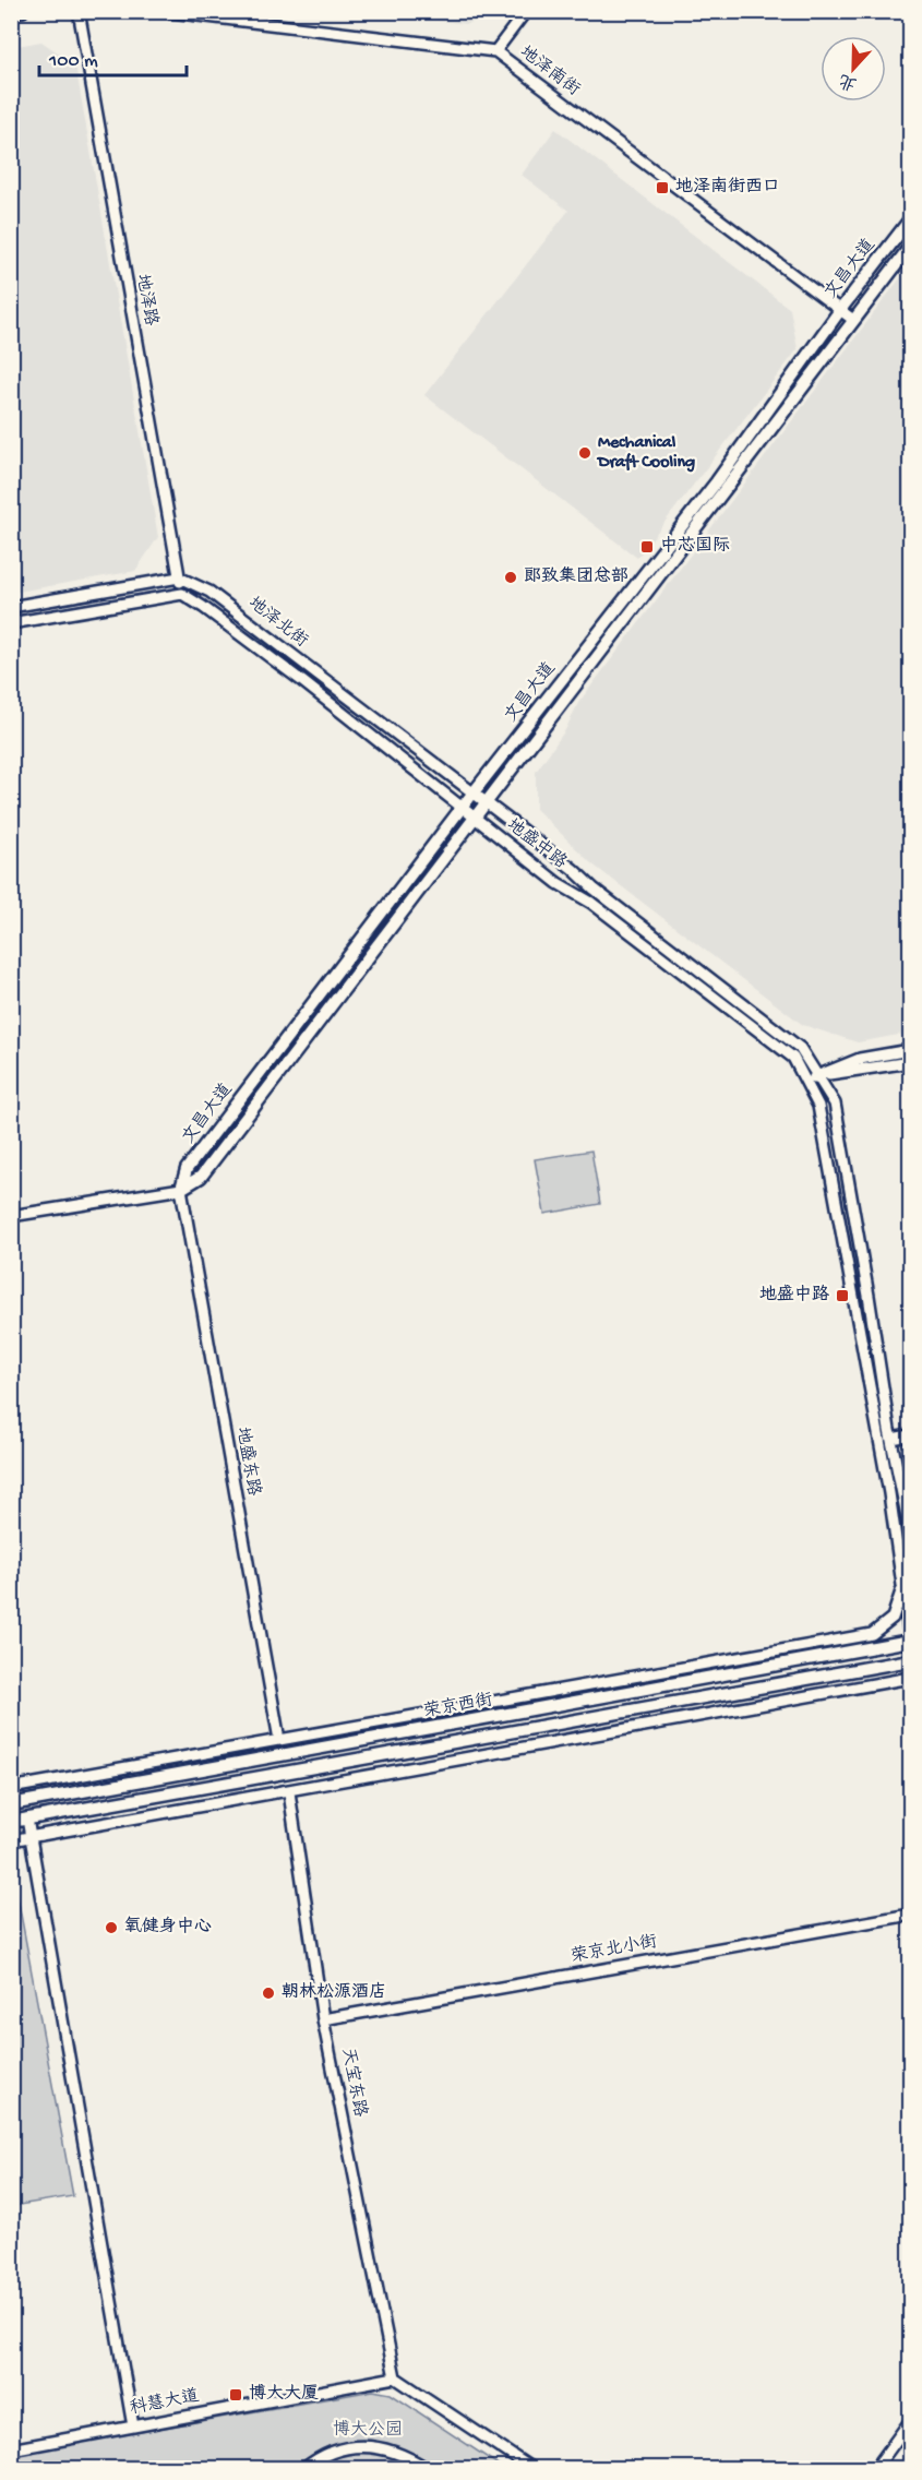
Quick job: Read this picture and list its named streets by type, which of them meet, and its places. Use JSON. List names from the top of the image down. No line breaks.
{"streets":{"main road":["文昌大道","荣京西街"],"street":["地泽南街","地泽路","地泽北街","地盛中路","地盛东路","荣京北小街","天宝东路","科慧大道"]},"crossings":[["地泽南街","文昌大道"],["文昌大道","地泽北街"],["文昌大道","地盛中路"],["文昌大道","地盛东路"],["地泽路","地泽北街"],["地泽北街","地盛中路"],["地盛中路","荣京西街"],["荣京北小街","天宝东路"],["天宝东路","科慧大道"]],"parks":["博大公园"],"places":{"transit":["地泽南街西口","中芯国际","地盛中路","博大大厦"],"other":["Mechanical Draft Cooling","郎致集团总部","氧健身中心","朝林松源酒店"]},"scale_bar":"100 m","north":"bottom"}
